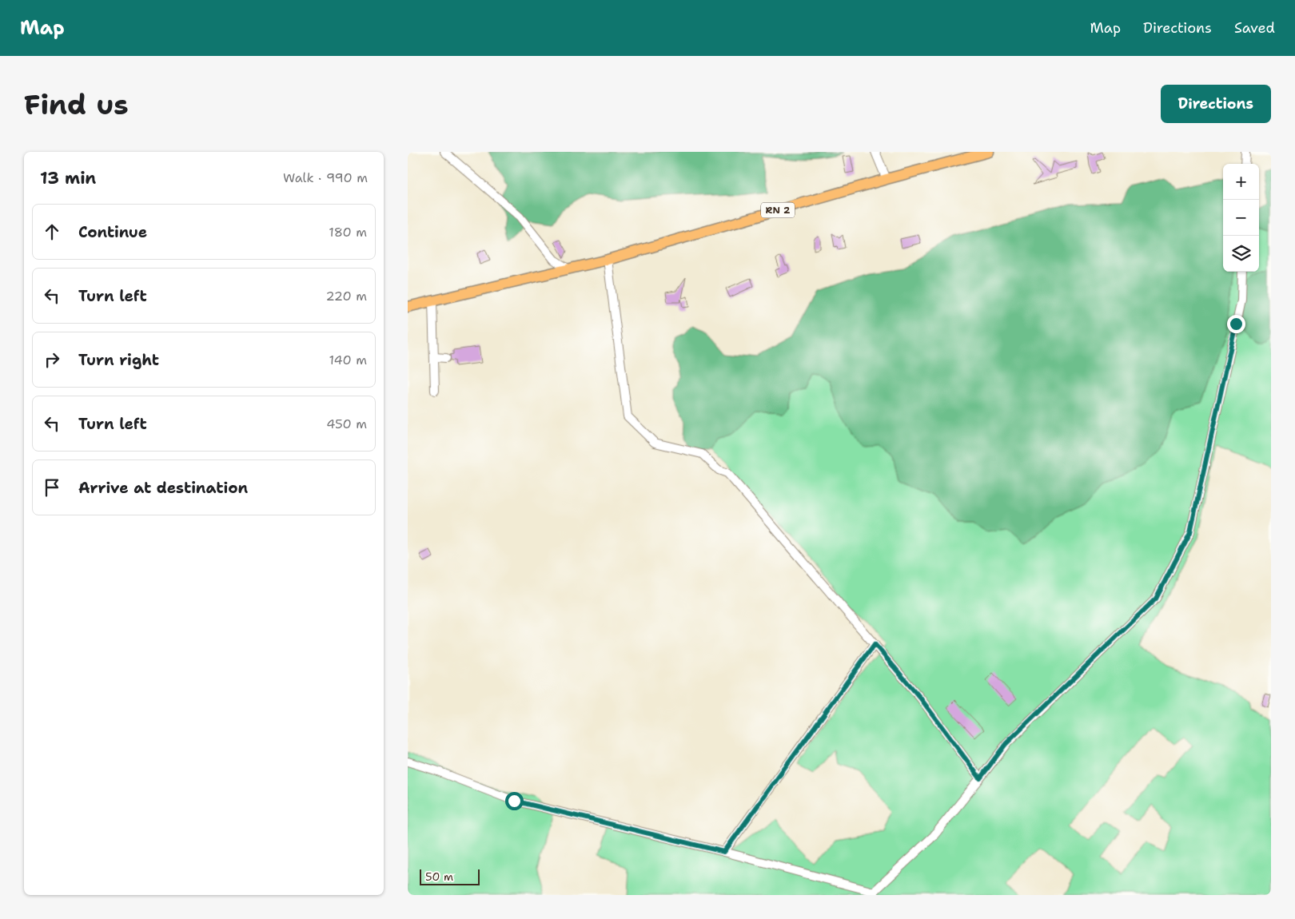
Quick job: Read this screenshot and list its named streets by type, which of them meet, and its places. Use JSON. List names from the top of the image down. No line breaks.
{"streets":{"main road":["RN 2"]},"scale_bar":"50 m","page":{"header":"Map","nav":["Map","Directions","Saved"],"buttons":"Directions","title":"Find us","heading":["13 min","Walk · 990 m"],"map_buttons":["+","−"],"list":[["Continue","180 m"],["Turn left","220 m"],["Turn right","140 m"],["Turn left","450 m"],"Arrive at destination"],"scale":"50 m"}}
